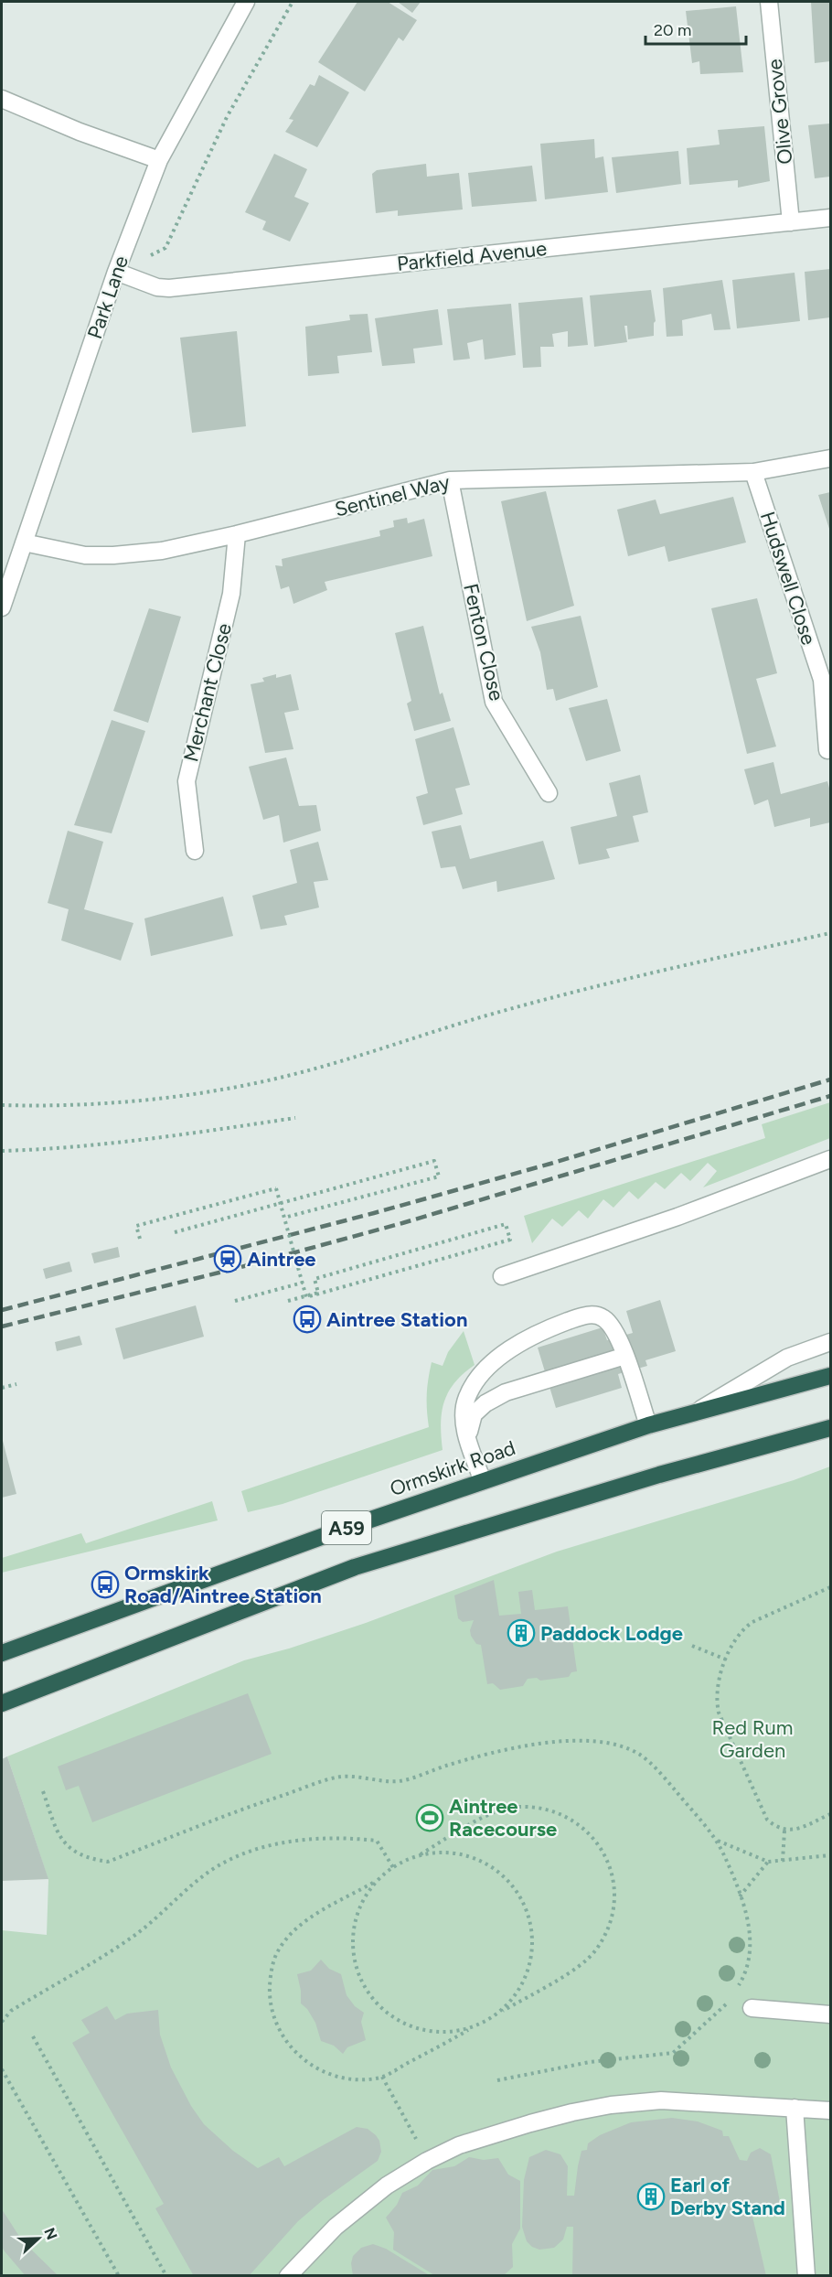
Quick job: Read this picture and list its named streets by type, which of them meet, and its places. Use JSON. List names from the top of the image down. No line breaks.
{"streets":{"highway":["Ormskirk Road","A59"],"street":["Olive Grove","Parkfield Avenue","Park Lane","Sentinel Way","Hudswell Close","Fenton Close","Merchant Close"]},"crossings":[["Olive Grove","Parkfield Avenue"],["Parkfield Avenue","Park Lane"],["Park Lane","Sentinel Way"],["Sentinel Way","Hudswell Close"],["Sentinel Way","Fenton Close"],["Sentinel Way","Merchant Close"]],"parks":["Red Rum Garden"],"places":{"station":["Aintree"],"bus stop":["Aintree Station","Ormskirk Road/Aintree Station"],"building":["Paddock Lodge","Earl of Derby Stand"],"sports":["Aintree Racecourse"]},"scale_bar":"20 m","north":"right"}
